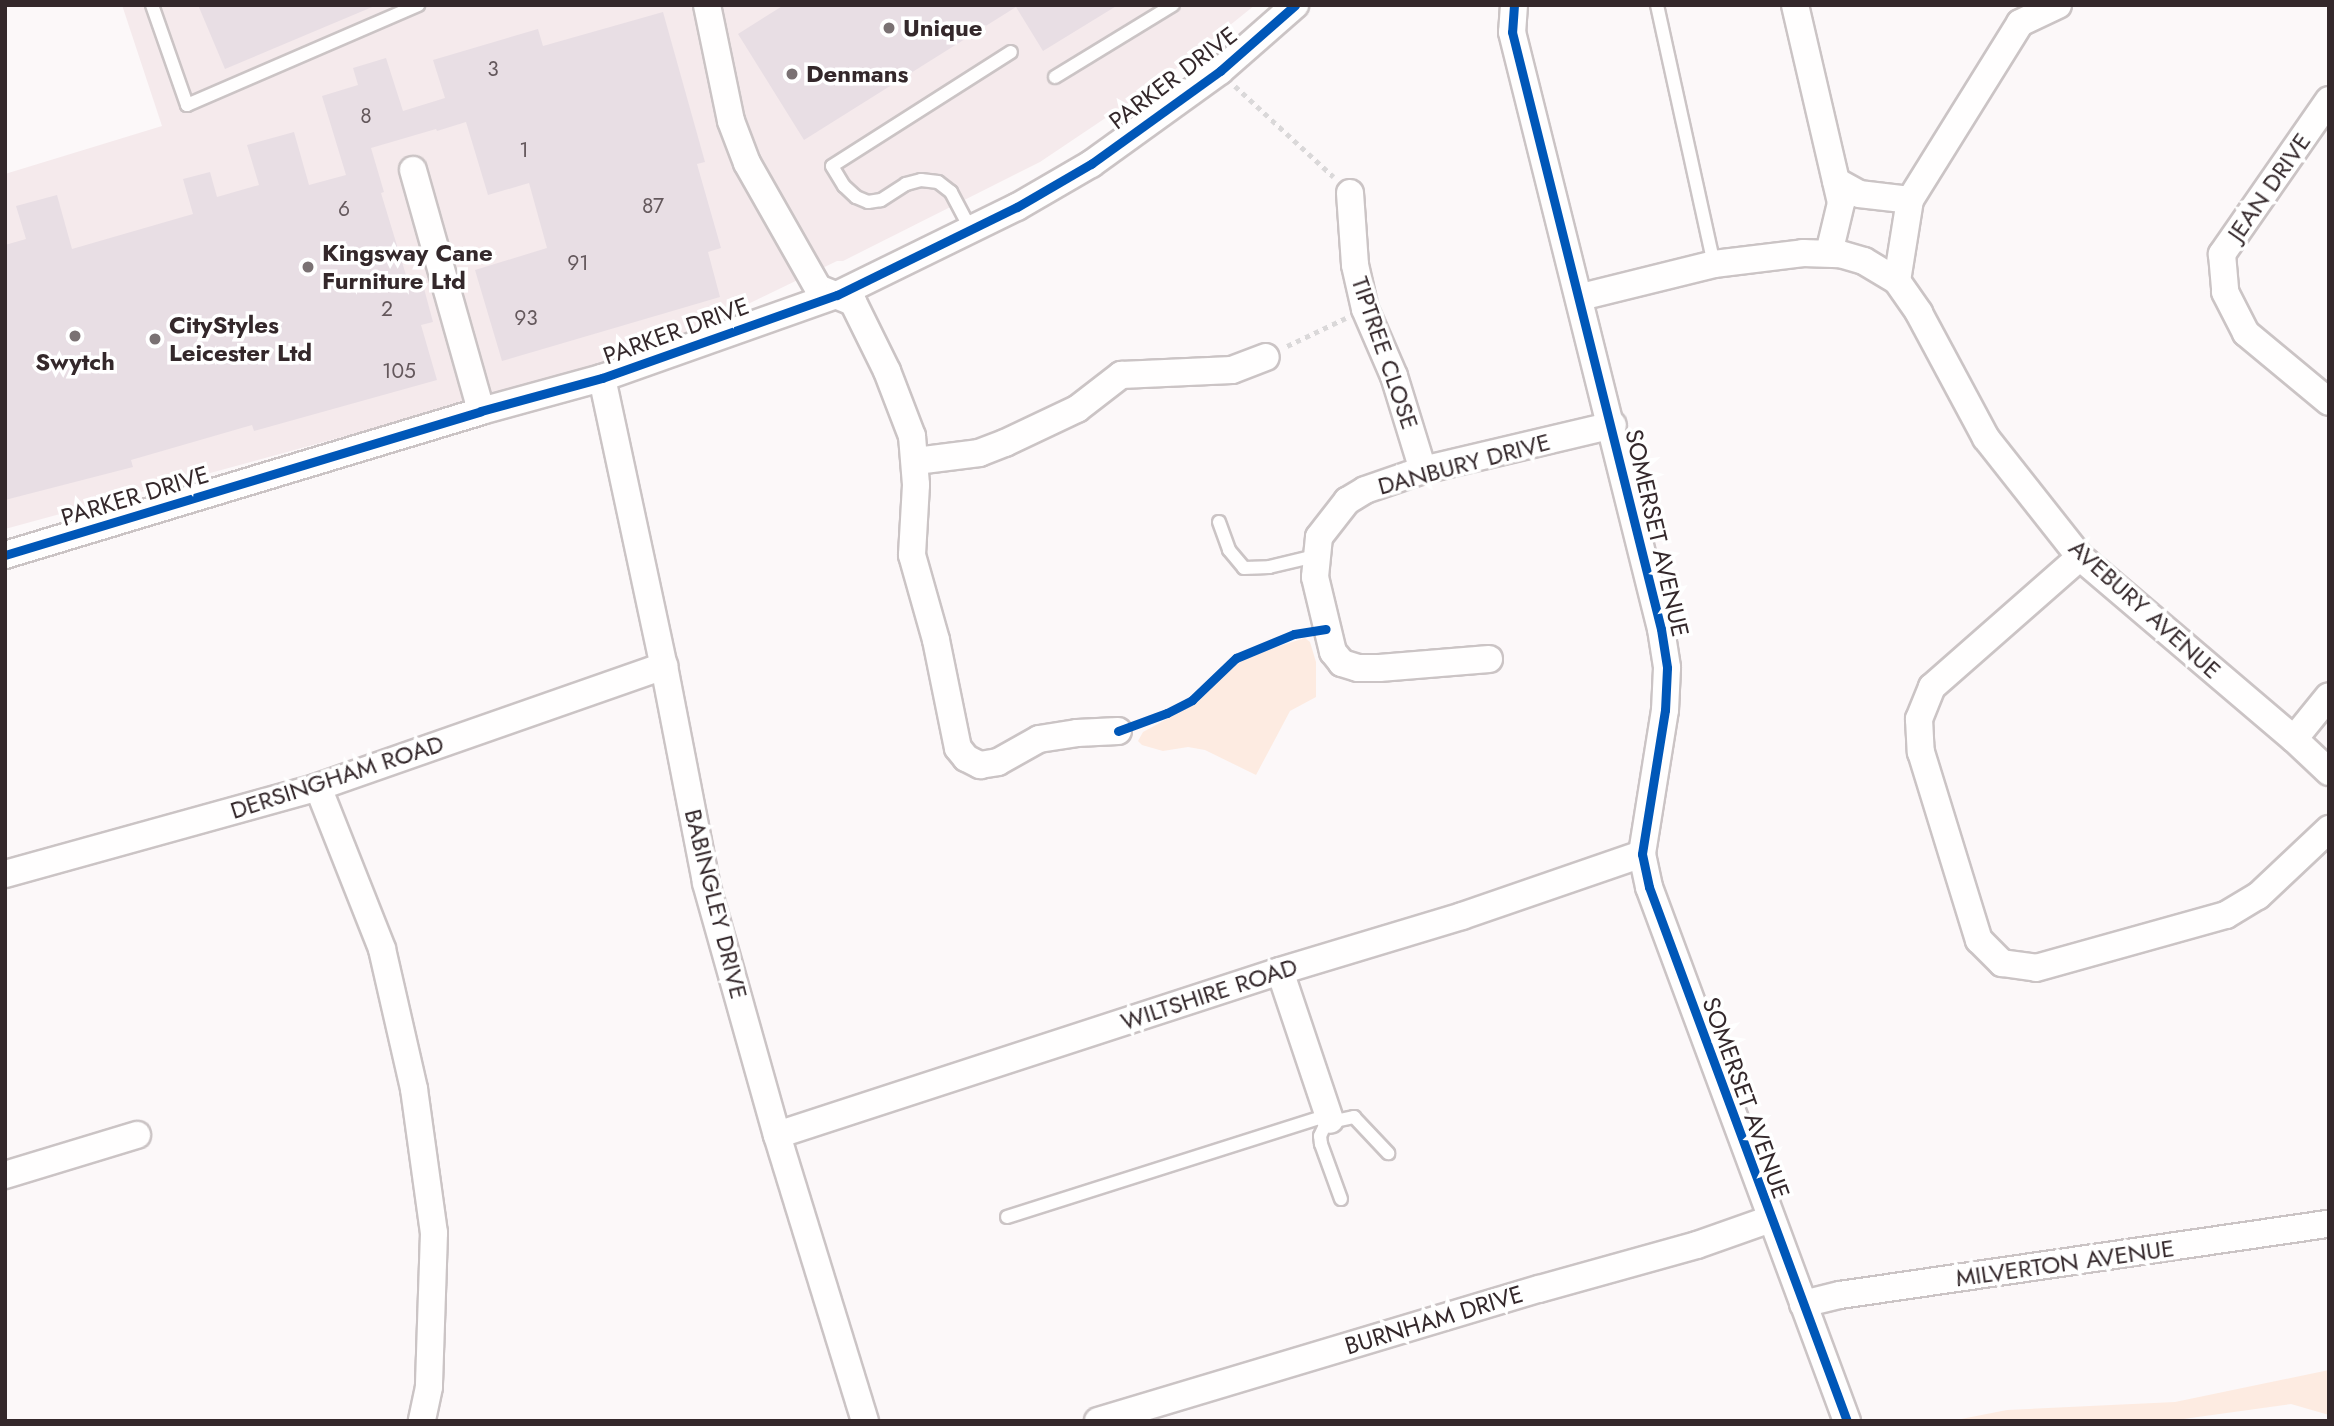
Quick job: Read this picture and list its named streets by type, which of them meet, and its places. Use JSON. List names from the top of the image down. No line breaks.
{"streets":{"street":["PARKER DRIVE","JEAN DRIVE","TIPTREE CLOSE","DANBURY DRIVE","SOMERSET AVENUE","AVEBURY AVENUE","DERSINGHAM ROAD","BABINGLEY DRIVE","WILTSHIRE ROAD","MILVERTON AVENUE","BURNHAM DRIVE"]},"crossings":[["PARKER DRIVE","BABINGLEY DRIVE"],["TIPTREE CLOSE","DANBURY DRIVE"],["DANBURY DRIVE","SOMERSET AVENUE"],["SOMERSET AVENUE","AVEBURY AVENUE"],["SOMERSET AVENUE","WILTSHIRE ROAD"],["SOMERSET AVENUE","MILVERTON AVENUE"],["SOMERSET AVENUE","BURNHAM DRIVE"],["DERSINGHAM ROAD","BABINGLEY DRIVE"],["BABINGLEY DRIVE","WILTSHIRE ROAD"]],"places":["Unique","Denmans","Kingsway Cane Furniture Ltd","Swytch","CityStyles Leicester Ltd"],"house_numbers":["3","8","1","87","6","91","2","93","105"]}
